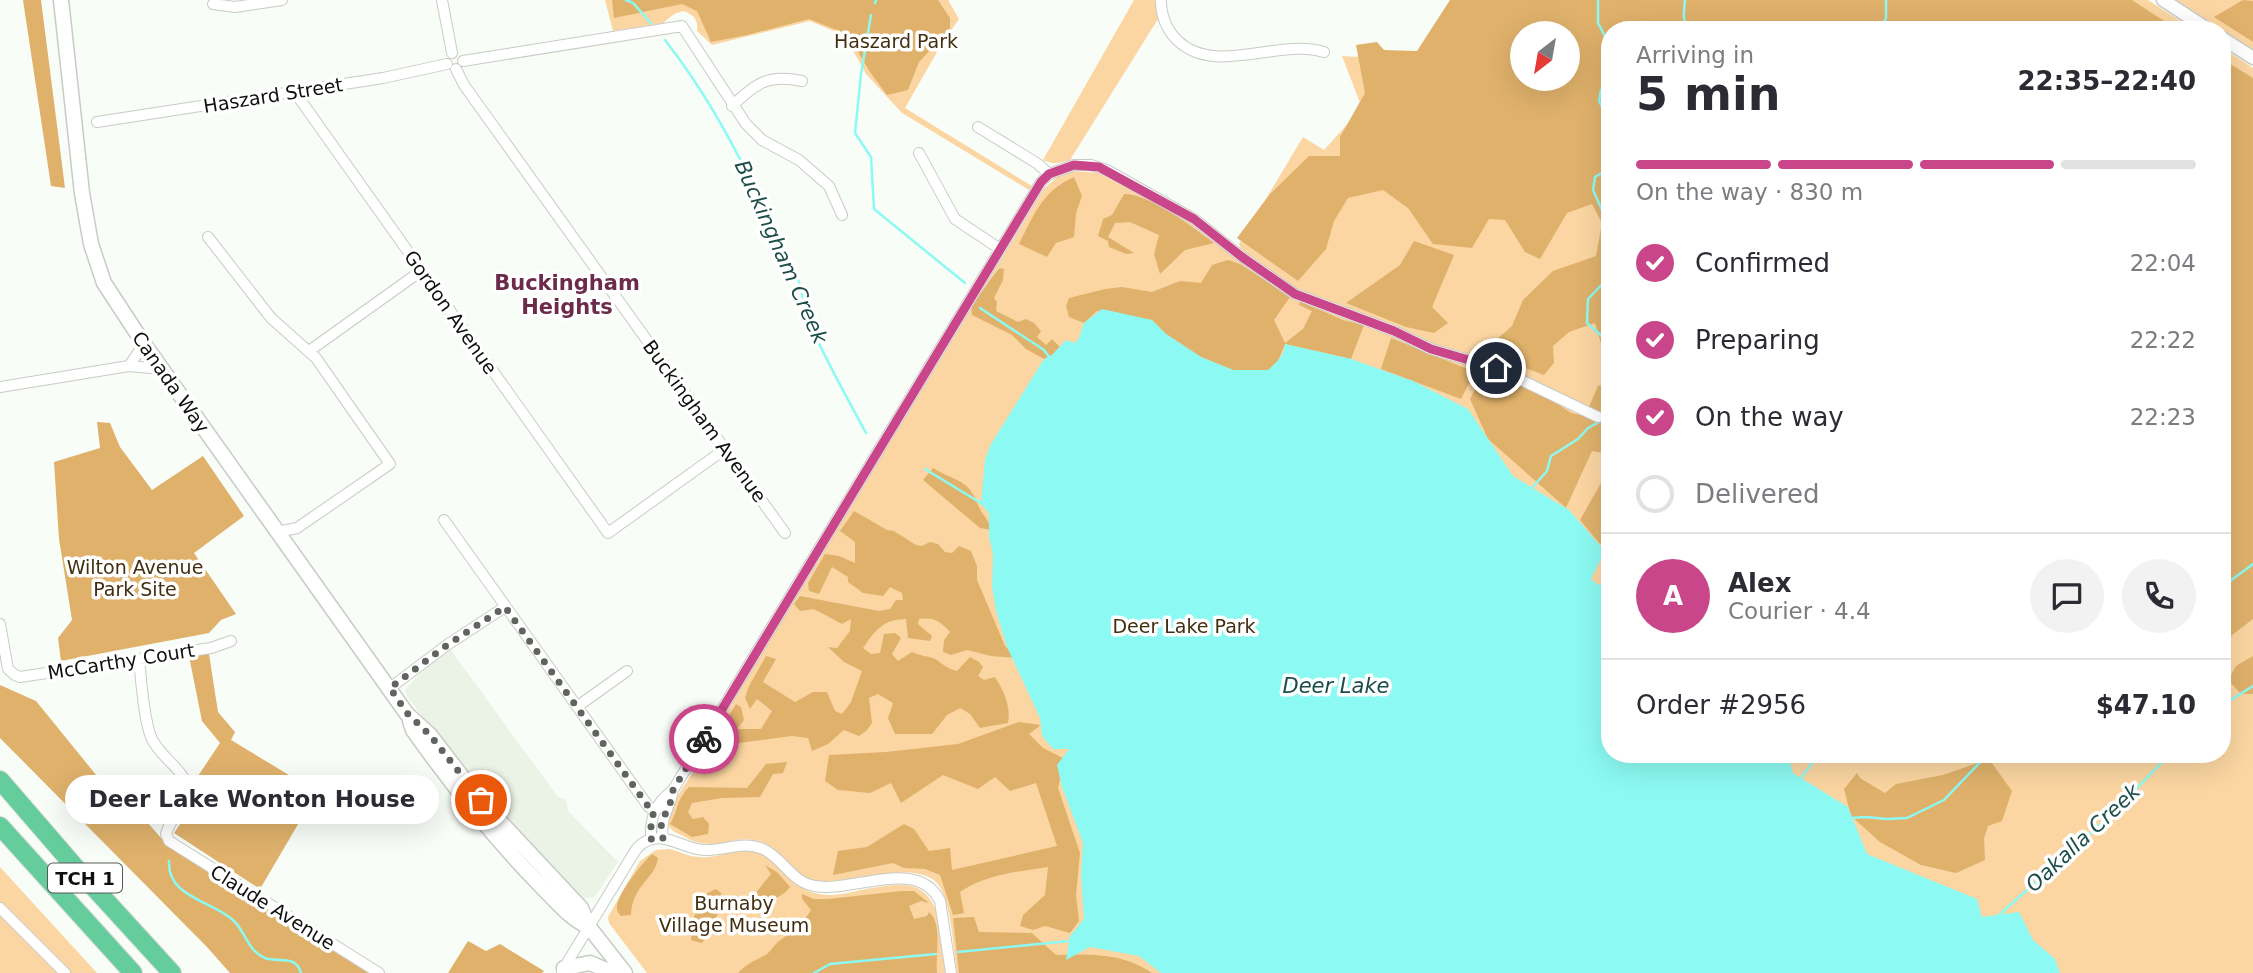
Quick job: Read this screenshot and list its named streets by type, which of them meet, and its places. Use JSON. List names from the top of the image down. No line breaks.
{"streets":{"highway":["TCH 1"],"main road":["Canada Way"],"street":["Haszard Street","Gordon Avenue","Buckingham Avenue","McCarthy Court","Claude Avenue"]},"crossings":[["Haszard Street","Gordon Avenue"],["Haszard Street","Buckingham Avenue"],["Gordon Avenue","Buckingham Avenue"],["McCarthy Court","Claude Avenue"]],"districts":["Buckingham Heights"],"water":["Buckingham Creek","Deer Lake","Oakalla Creek"],"parks":["Haszard Park","Wilton Avenue Park Site","Deer Lake Park","Burnaby Village Museum"],"places":["Deer Lake Wonton House"],"north":"bottom left","page":{"heading":["5 min","Arriving in","22:35–22:40"],"panel":["Alex","Courier · 4.4","Order #2956","$47.10"],"bar":"On the way · 830 m","list":[["Confirmed","22:04"],["Preparing","22:22"],["On the way","22:23"],"Delivered"],"round":"A","bubble":"Deer Lake Wonton House"}}
